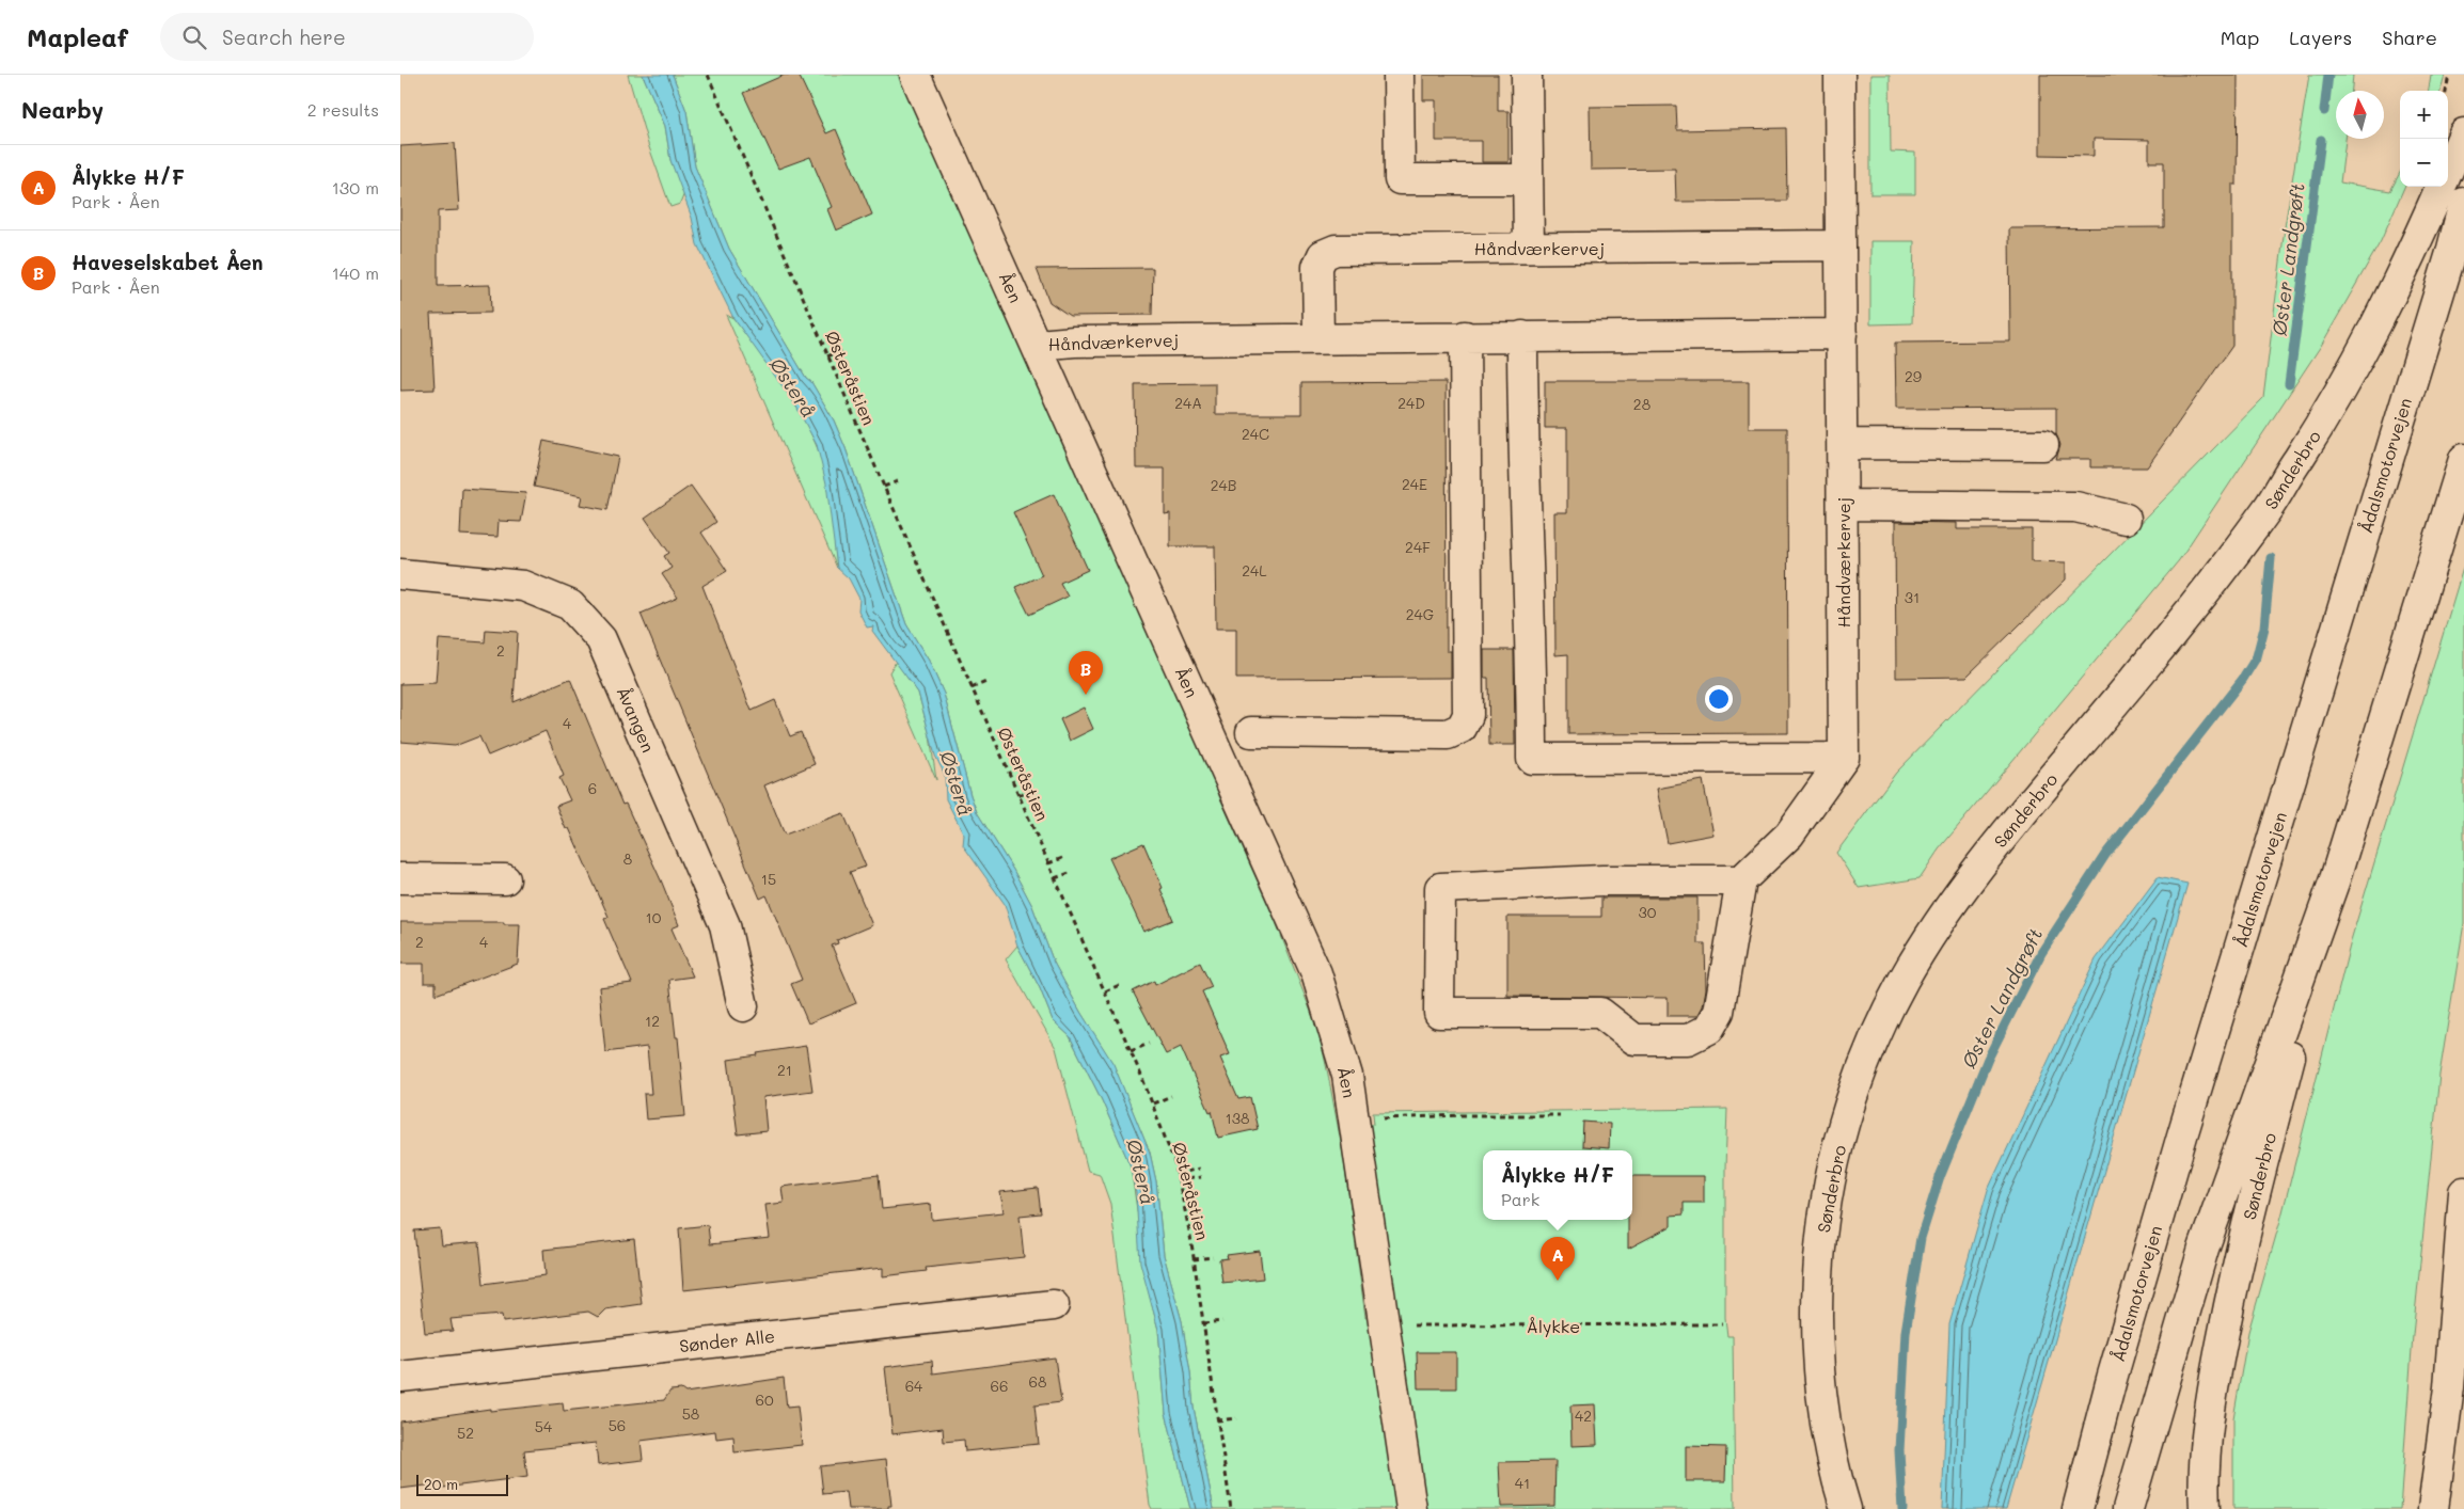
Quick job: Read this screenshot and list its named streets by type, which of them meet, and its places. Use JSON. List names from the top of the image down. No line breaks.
{"streets":{"main road":["Håndværkervej","Åen","Ådalsmotorvejen","Sønderbro","Åvangen","Sønder Alle"],"path":["Østeråstien","Ålykke"]},"crossings":[["Håndværkervej","Åen"],["Åen","Ålykke"]],"water":["Øster Landgrøft","Østerå"],"house_numbers":["29","24A","24D","28","24C","24E","24B","24F","24L","31","24G","2","4","6","8","15","30","10","2","4","12","21","138","68","64","66","60","58","42","56","54","52","41"],"scale_bar":"20 m","north":"top","page":{"header":"Mapleaf","search":"Search here","nav":["Map","Layers","Share"],"heading":["Nearby","2 results"],"map_buttons":["+","−"],"list":[{"mark":"A","name":"Ålykke H/F","note":"Park · Åen","value":"130 m"},{"mark":"B","name":"Haveselskabet Åen","note":"Park · Åen","value":"140 m"}],"pins":["B","A"],"popup":["Ålykke H/F","Park"],"scale":"20 m"}}
